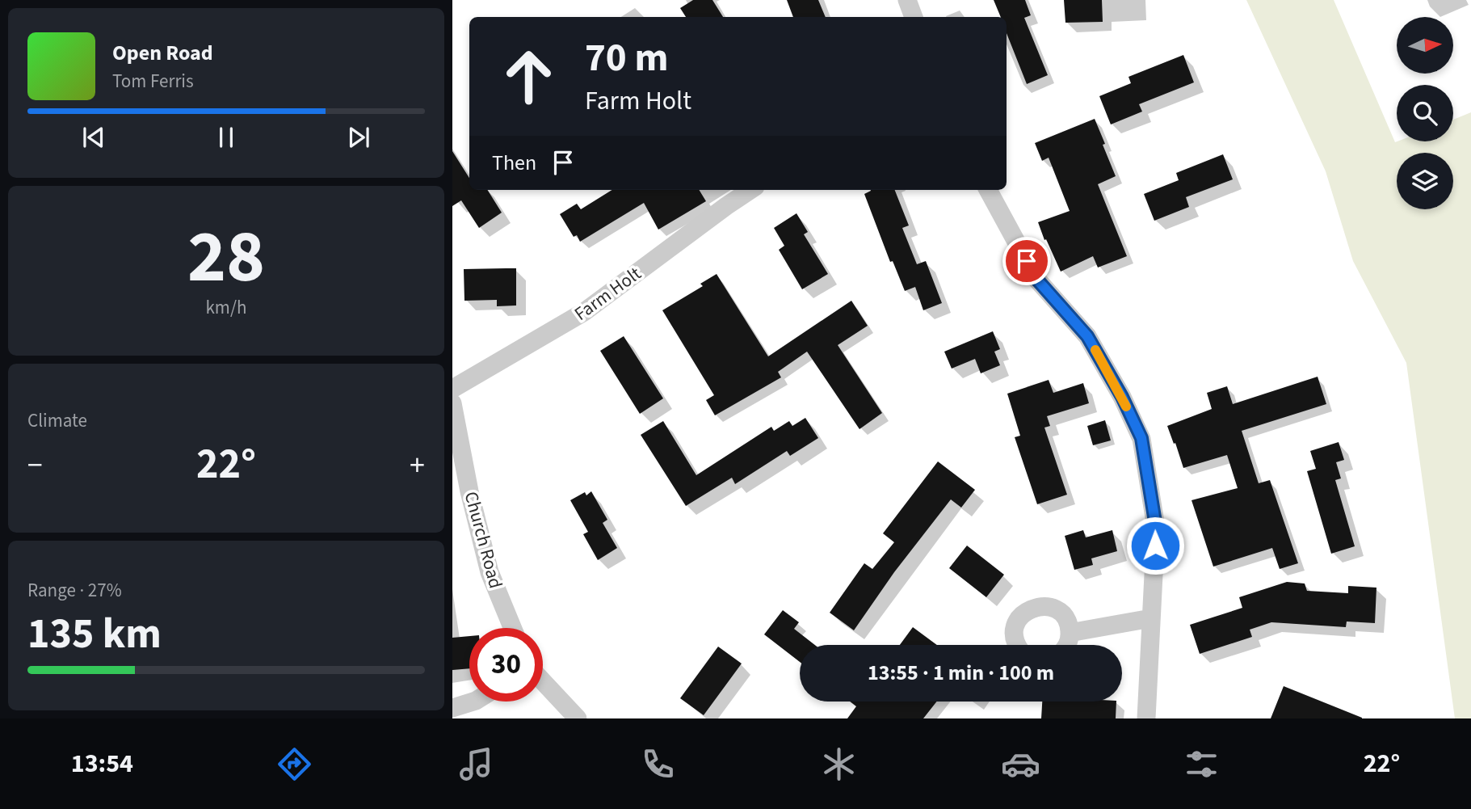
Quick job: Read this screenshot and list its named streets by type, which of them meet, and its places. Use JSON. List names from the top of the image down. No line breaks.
{"streets":{"street":["Farm Holt","Church Road"]},"north":"right","page":{"turn":["70 m","Farm Holt"],"song":["Open Road","Tom Ferris"],"then":"Then","tile":[["28","km/h"],"Climate",["Range · 27%","135 km"]],"heat":["−","22°","+"],"limit":"30","trip":"13:55 · 1 min · 100 m","tabs":["13:54","22°"]}}
